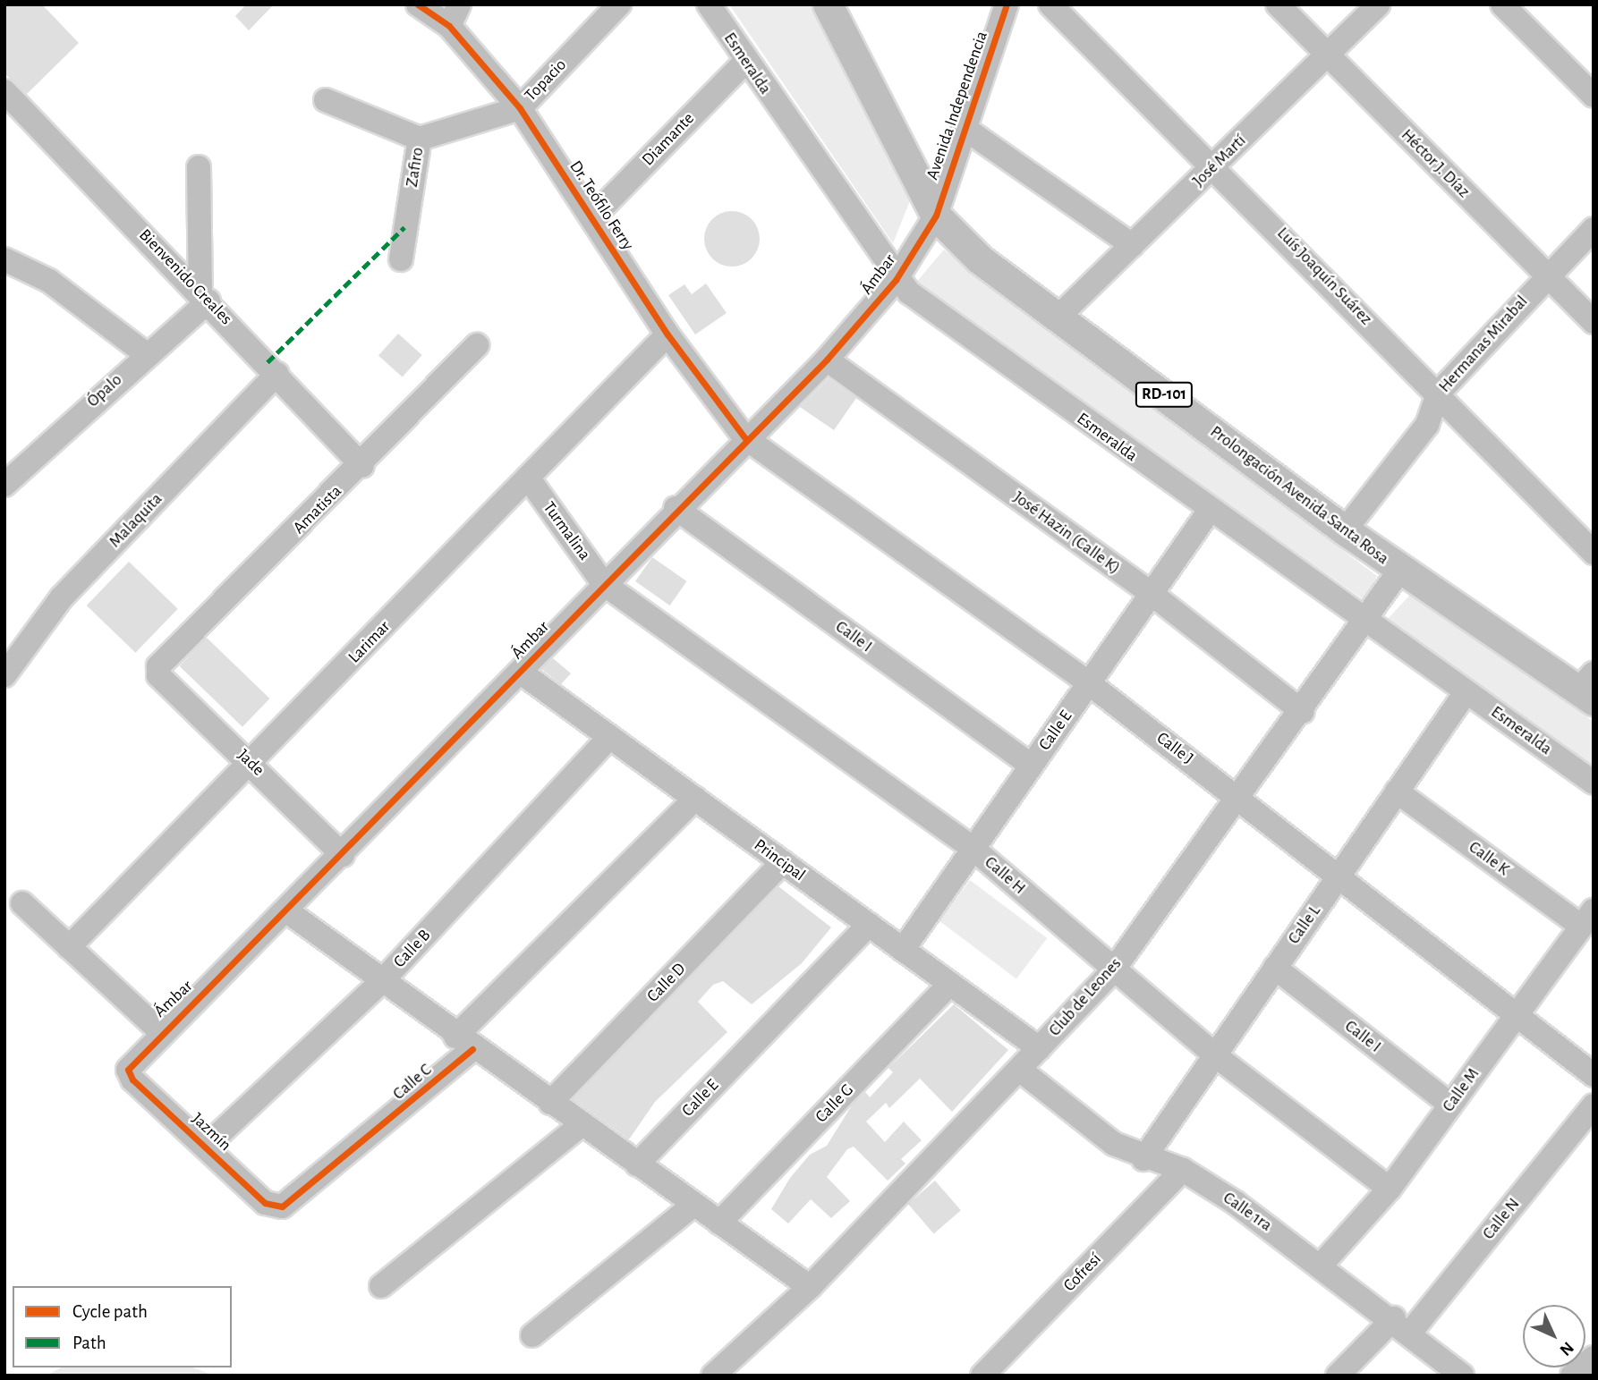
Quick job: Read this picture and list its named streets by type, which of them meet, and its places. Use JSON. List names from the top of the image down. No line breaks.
{"streets":{"main road":["RD-101","Prolongación Avenida Santa Rosa"],"street":["Esmeralda","Topacio","Avenida Independencia","Diamante","José Martí","Héctor J. Díaz","Zafiro","Dr. Teófilo Ferry","Ámbar","Luís Joaquín Suárez","Bienvenido Creales","Hermanas Mirabal","Ópalo","Amatista","Malaquita","Turmalina","José Hazin (Calle K)","Calle I","Larimar","Calle E","Calle J","Jade","Calle K","Principal","Calle H","Calle L","Calle B","Calle D","Club de Leones","Calle C","Calle M","Calle G","Jazmín","Calle 1ra","Calle N","Cofresí"]},"crossings":[["Esmeralda","Diamante"],["Esmeralda","Ámbar"],["Esmeralda","Calle E"],["Esmeralda","Calle L"],["Esmeralda","Club de Leones"],["Topacio","Zafiro"],["Topacio","Dr. Teófilo Ferry"],["Avenida Independencia","Ámbar"],["Avenida Independencia","Prolongación Avenida Santa Rosa"],["Diamante","Dr. Teófilo Ferry"],["José Martí","Héctor J. Díaz"],["José Martí","Luís Joaquín Suárez"],["José Martí","Prolongación Avenida Santa Rosa"],["Héctor J. Díaz","Hermanas Mirabal"],["Dr. Teófilo Ferry","Ámbar"],["Dr. Teófilo Ferry","Larimar"],["Dr. Teófilo Ferry","Calle J"],["Ámbar","Prolongación Avenida Santa Rosa"],["Ámbar","Turmalina"],["Ámbar","José Hazin (Calle K)"],["Ámbar","Calle I"],["Ámbar","Calle J"],["Ámbar","Jade"],["Ámbar","Principal"],["Ámbar","Calle H"],["Ámbar","Jazmín"],["Luís Joaquín Suárez","Hermanas Mirabal"],["Bienvenido Creales","Ópalo"],["Bienvenido Creales","Amatista"],["Bienvenido Creales","Malaquita"],["Hermanas Mirabal","Prolongación Avenida Santa Rosa"],["Prolongación Avenida Santa Rosa","Club de Leones"],["Amatista","Jade"],["Turmalina","Larimar"],["Turmalina","Calle H"],["José Hazin (Calle K)","Calle E"],["José Hazin (Calle K)","Club de Leones"],["Calle I","Calle E"],["Calle I","Calle L"],["Calle I","Calle M"],["Larimar","Jade"],["Calle E","Calle J"],["Calle E","Principal"],["Calle E","Calle H"],["Calle J","Calle L"],["Calle J","Club de Leones"],["Calle J","Calle M"],["Calle K","Calle L"],["Calle K","Calle M"],["Principal","Calle B"],["Principal","Calle D"],["Principal","Club de Leones"],["Principal","Calle C"],["Principal","Calle G"],["Calle H","Calle L"],["Calle H","Club de Leones"],["Calle H","Calle M"],["Calle L","Calle 1ra"],["Calle B","Jazmín"],["Club de Leones","Calle 1ra"],["Calle C","Jazmín"],["Calle M","Calle 1ra"],["Calle 1ra","Calle N"],["Calle 1ra","Cofresí"]],"legend":["Cycle path","Path"],"north":"bottom right"}
